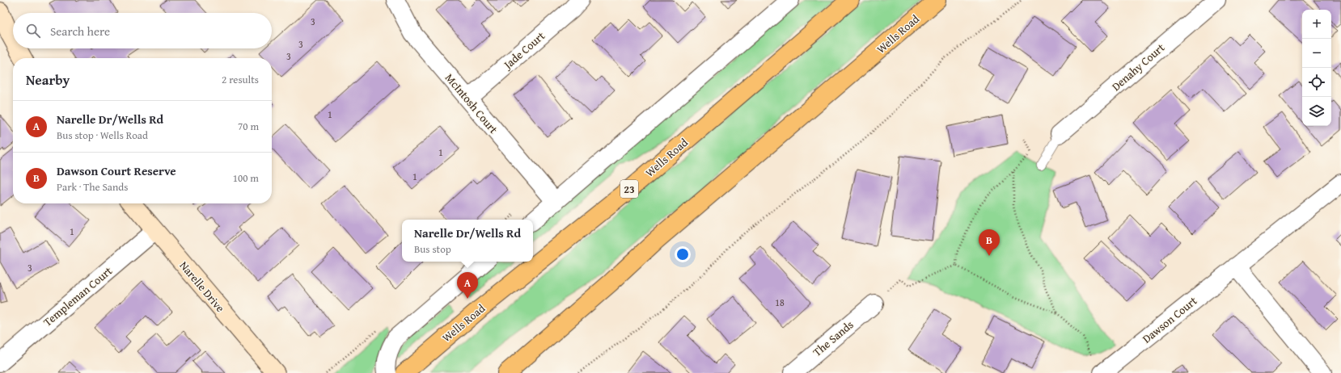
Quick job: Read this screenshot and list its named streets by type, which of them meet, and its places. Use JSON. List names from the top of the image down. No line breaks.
{"streets":{"main road":["Wells Road","23"],"street":["Jade Court","Denahy Court","McIntosh Court","Narelle Drive","Templeman Court","Dawson Court","The Sands"]},"crossings":[["Jade Court","McIntosh Court"],["Narelle Drive","Templeman Court"]],"house_numbers":["3","3","3","1","1","1","1","3","18"],"page":{"map_buttons":["+","−"],"search":"Search here","heading":["Nearby","2 results"],"list":[{"mark":"A","name":"Narelle Dr/Wells Rd","note":"Bus stop · Wells Road","value":"70 m"},{"mark":"B","name":"Dawson Court Reserve","note":"Park · The Sands","value":"100 m"}],"popup":["Narelle Dr/Wells Rd","Bus stop"],"pins":["B","A"]}}
